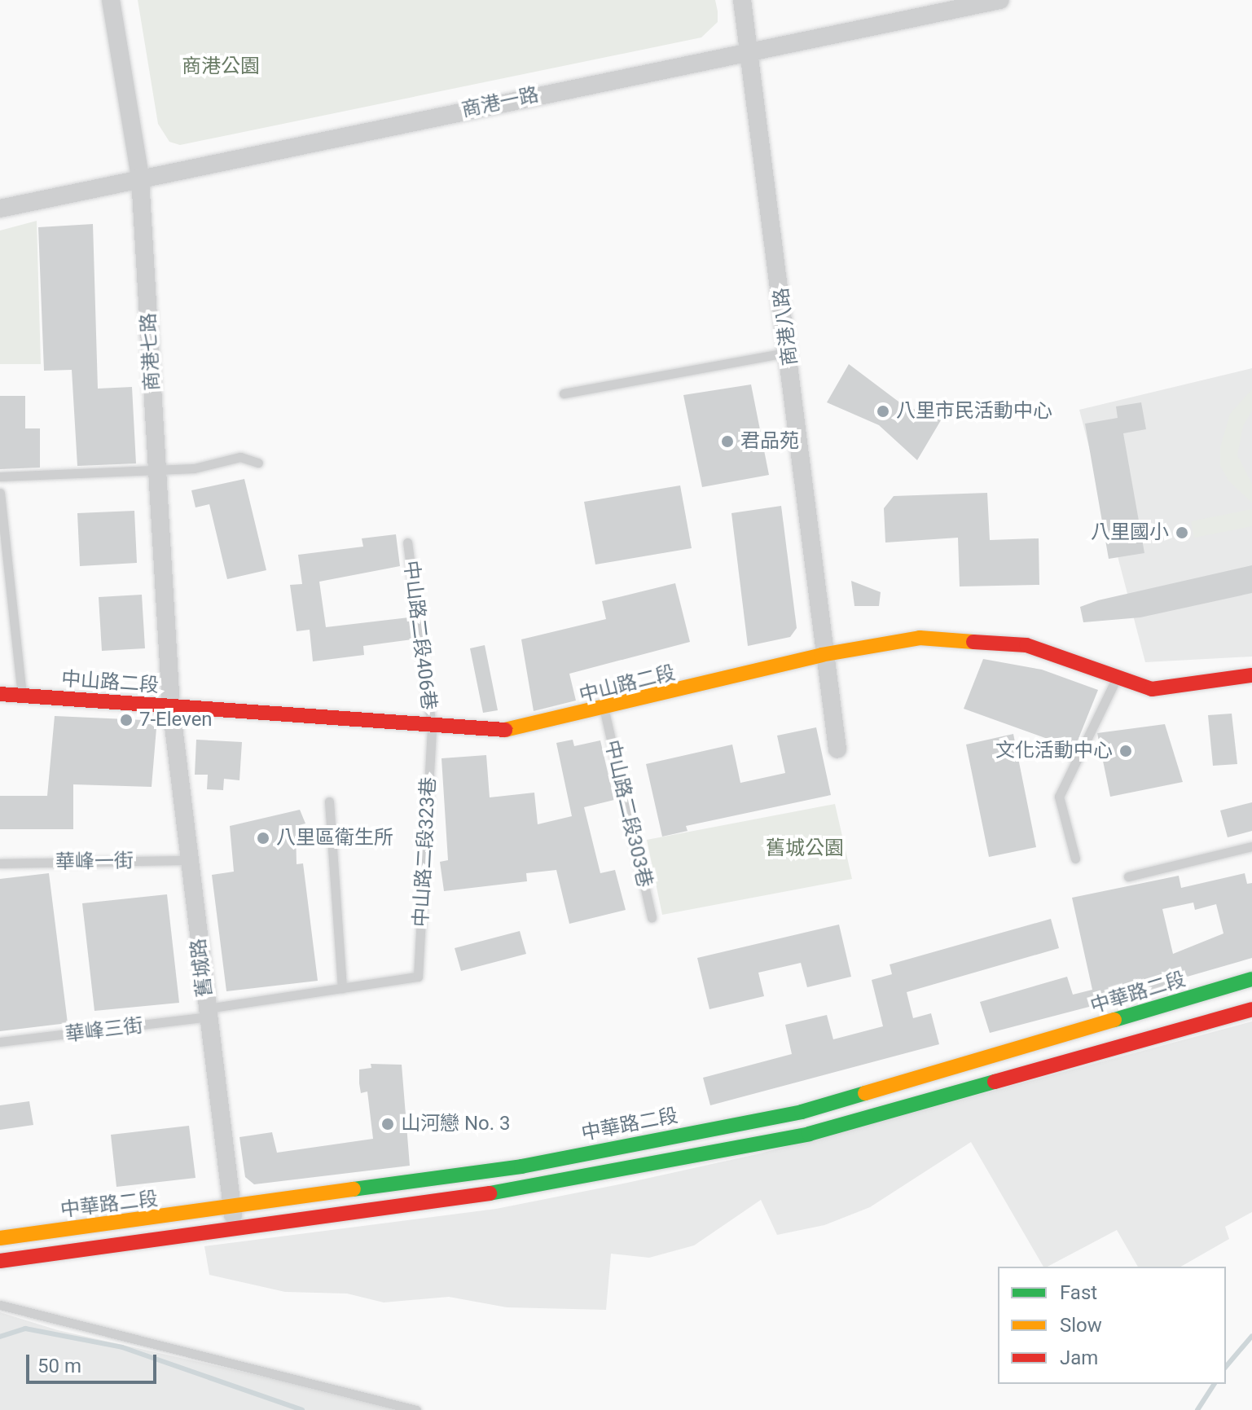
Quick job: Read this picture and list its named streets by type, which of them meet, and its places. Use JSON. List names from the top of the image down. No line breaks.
{"streets":{"main road":["中山路二段","中華路二段"],"street":["商港一路","商港八路","商港七路","舊城路"],"lane":["中山路二段406巷","中山路二段303巷","中山路二段323巷","華峰一街","華峰三街"]},"crossings":[["商港一路","商港八路"],["商港一路","商港七路"],["商港八路","中山路二段"],["商港七路","中山路二段"],["商港七路","舊城路"],["中山路二段406巷","中山路二段"],["中山路二段406巷","中山路二段323巷"],["中山路二段","中山路二段303巷"],["中山路二段","中山路二段323巷"],["中山路二段","舊城路"],["中山路二段323巷","華峰三街"],["華峰一街","舊城路"],["舊城路","中華路二段"],["舊城路","華峰三街"]],"parks":["商港公園","舊城公園"],"places":["八里市民活動中心","君品苑","八里國小","7-Eleven","文化活動中心","八里區衛生所","山河戀 No. 3"],"legend":["Fast","Slow","Jam"],"scale_bar":"50 m"}
